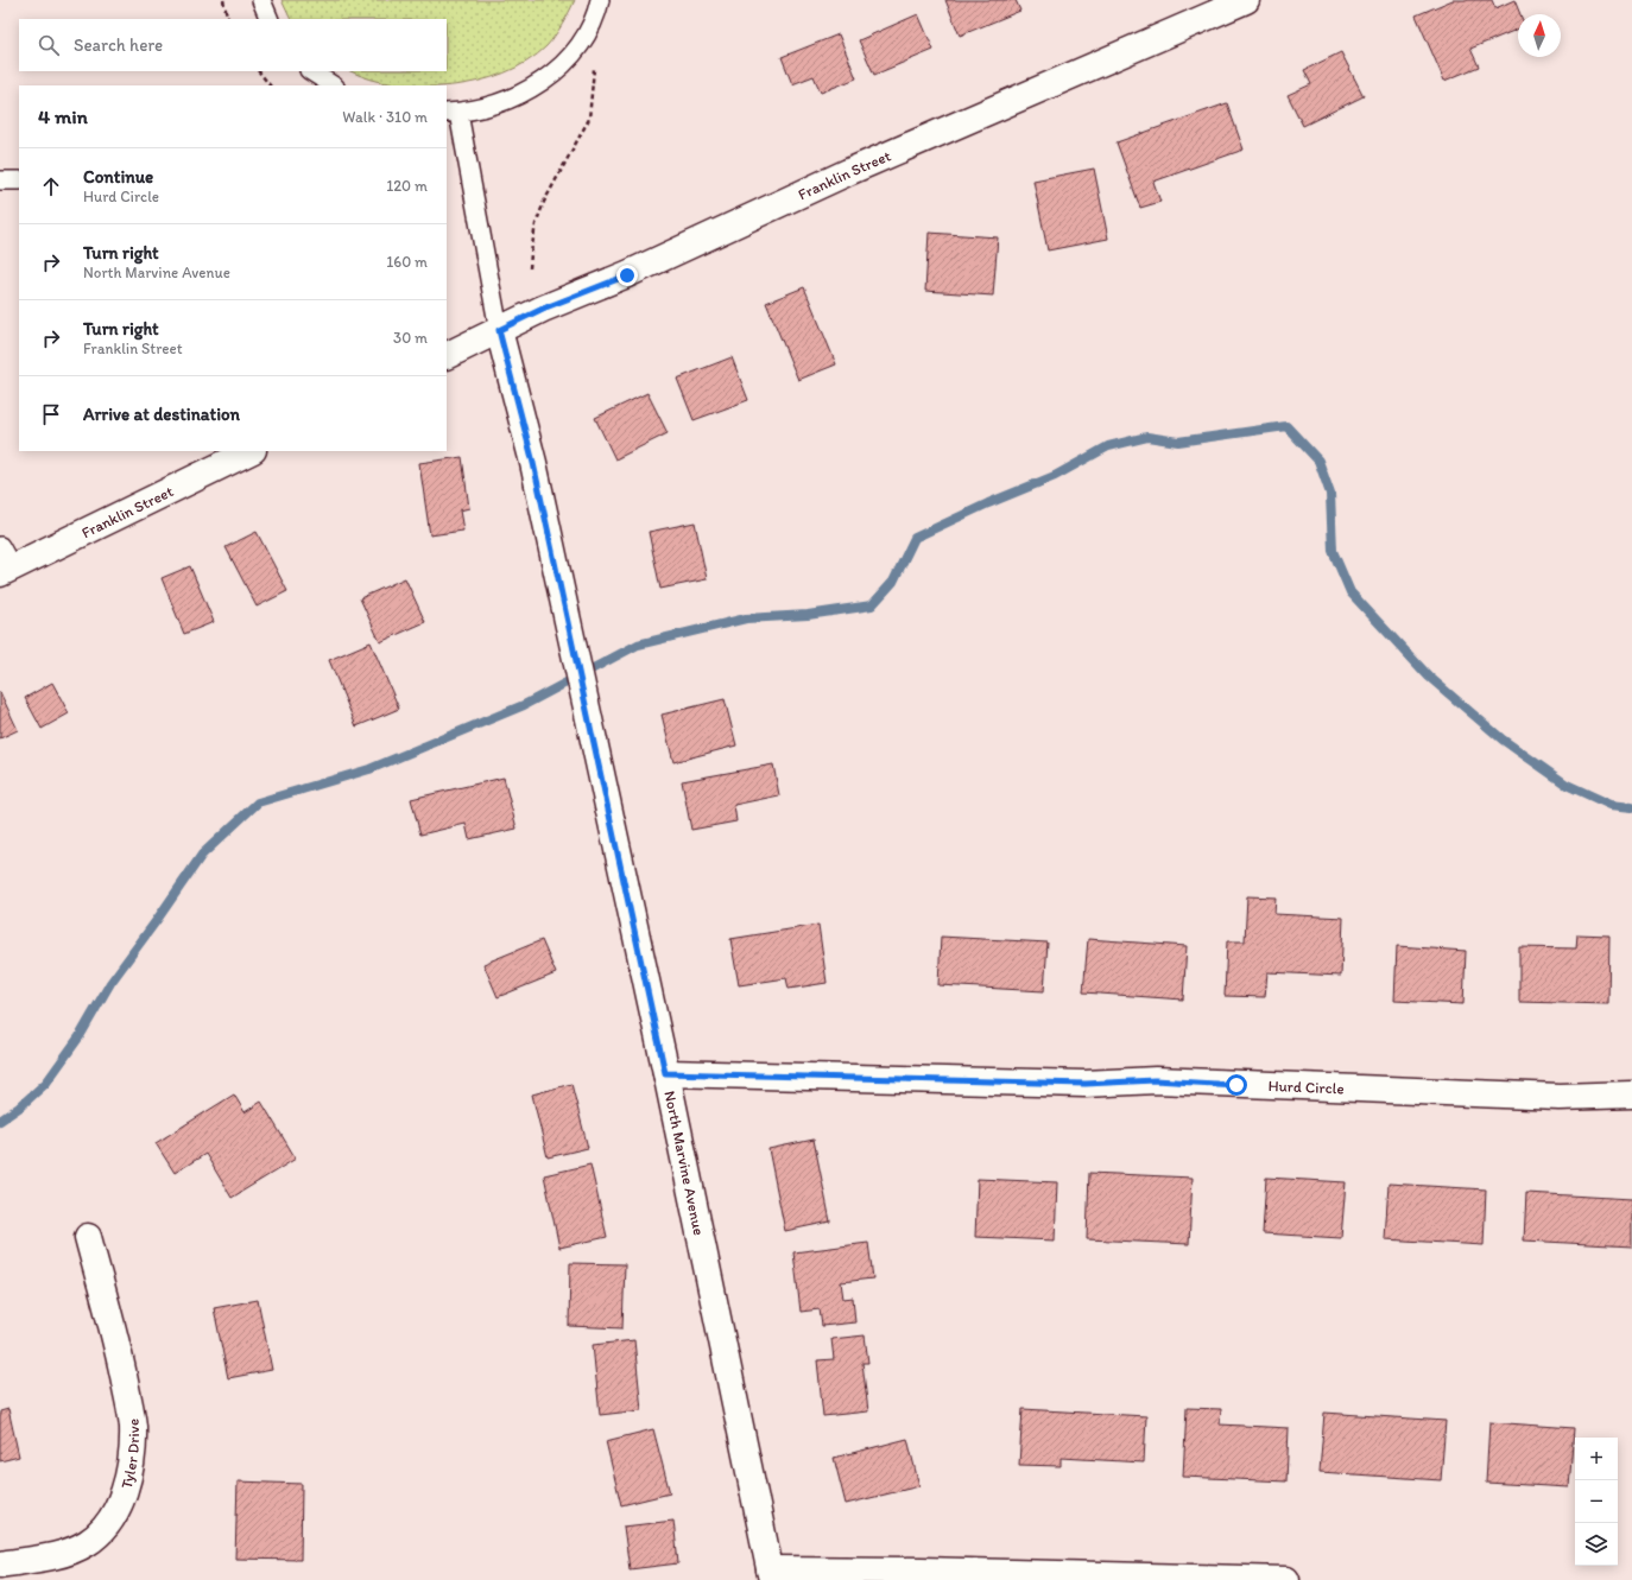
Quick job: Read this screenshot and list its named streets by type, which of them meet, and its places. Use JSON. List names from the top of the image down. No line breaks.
{"streets":{"street":["Franklin Street","Hurd Circle","North Marvine Avenue","Tyler Drive"]},"crossings":[["Franklin Street","North Marvine Avenue"],["Hurd Circle","North Marvine Avenue"]],"north":"top","page":{"search":"Search here","heading":["4 min","Walk · 310 m"],"list":[["Continue","Hurd Circle","120 m"],["Turn right","North Marvine Avenue","160 m"],["Turn right","Franklin Street","30 m"],"Arrive at destination"],"map_buttons":["+","−"]}}
